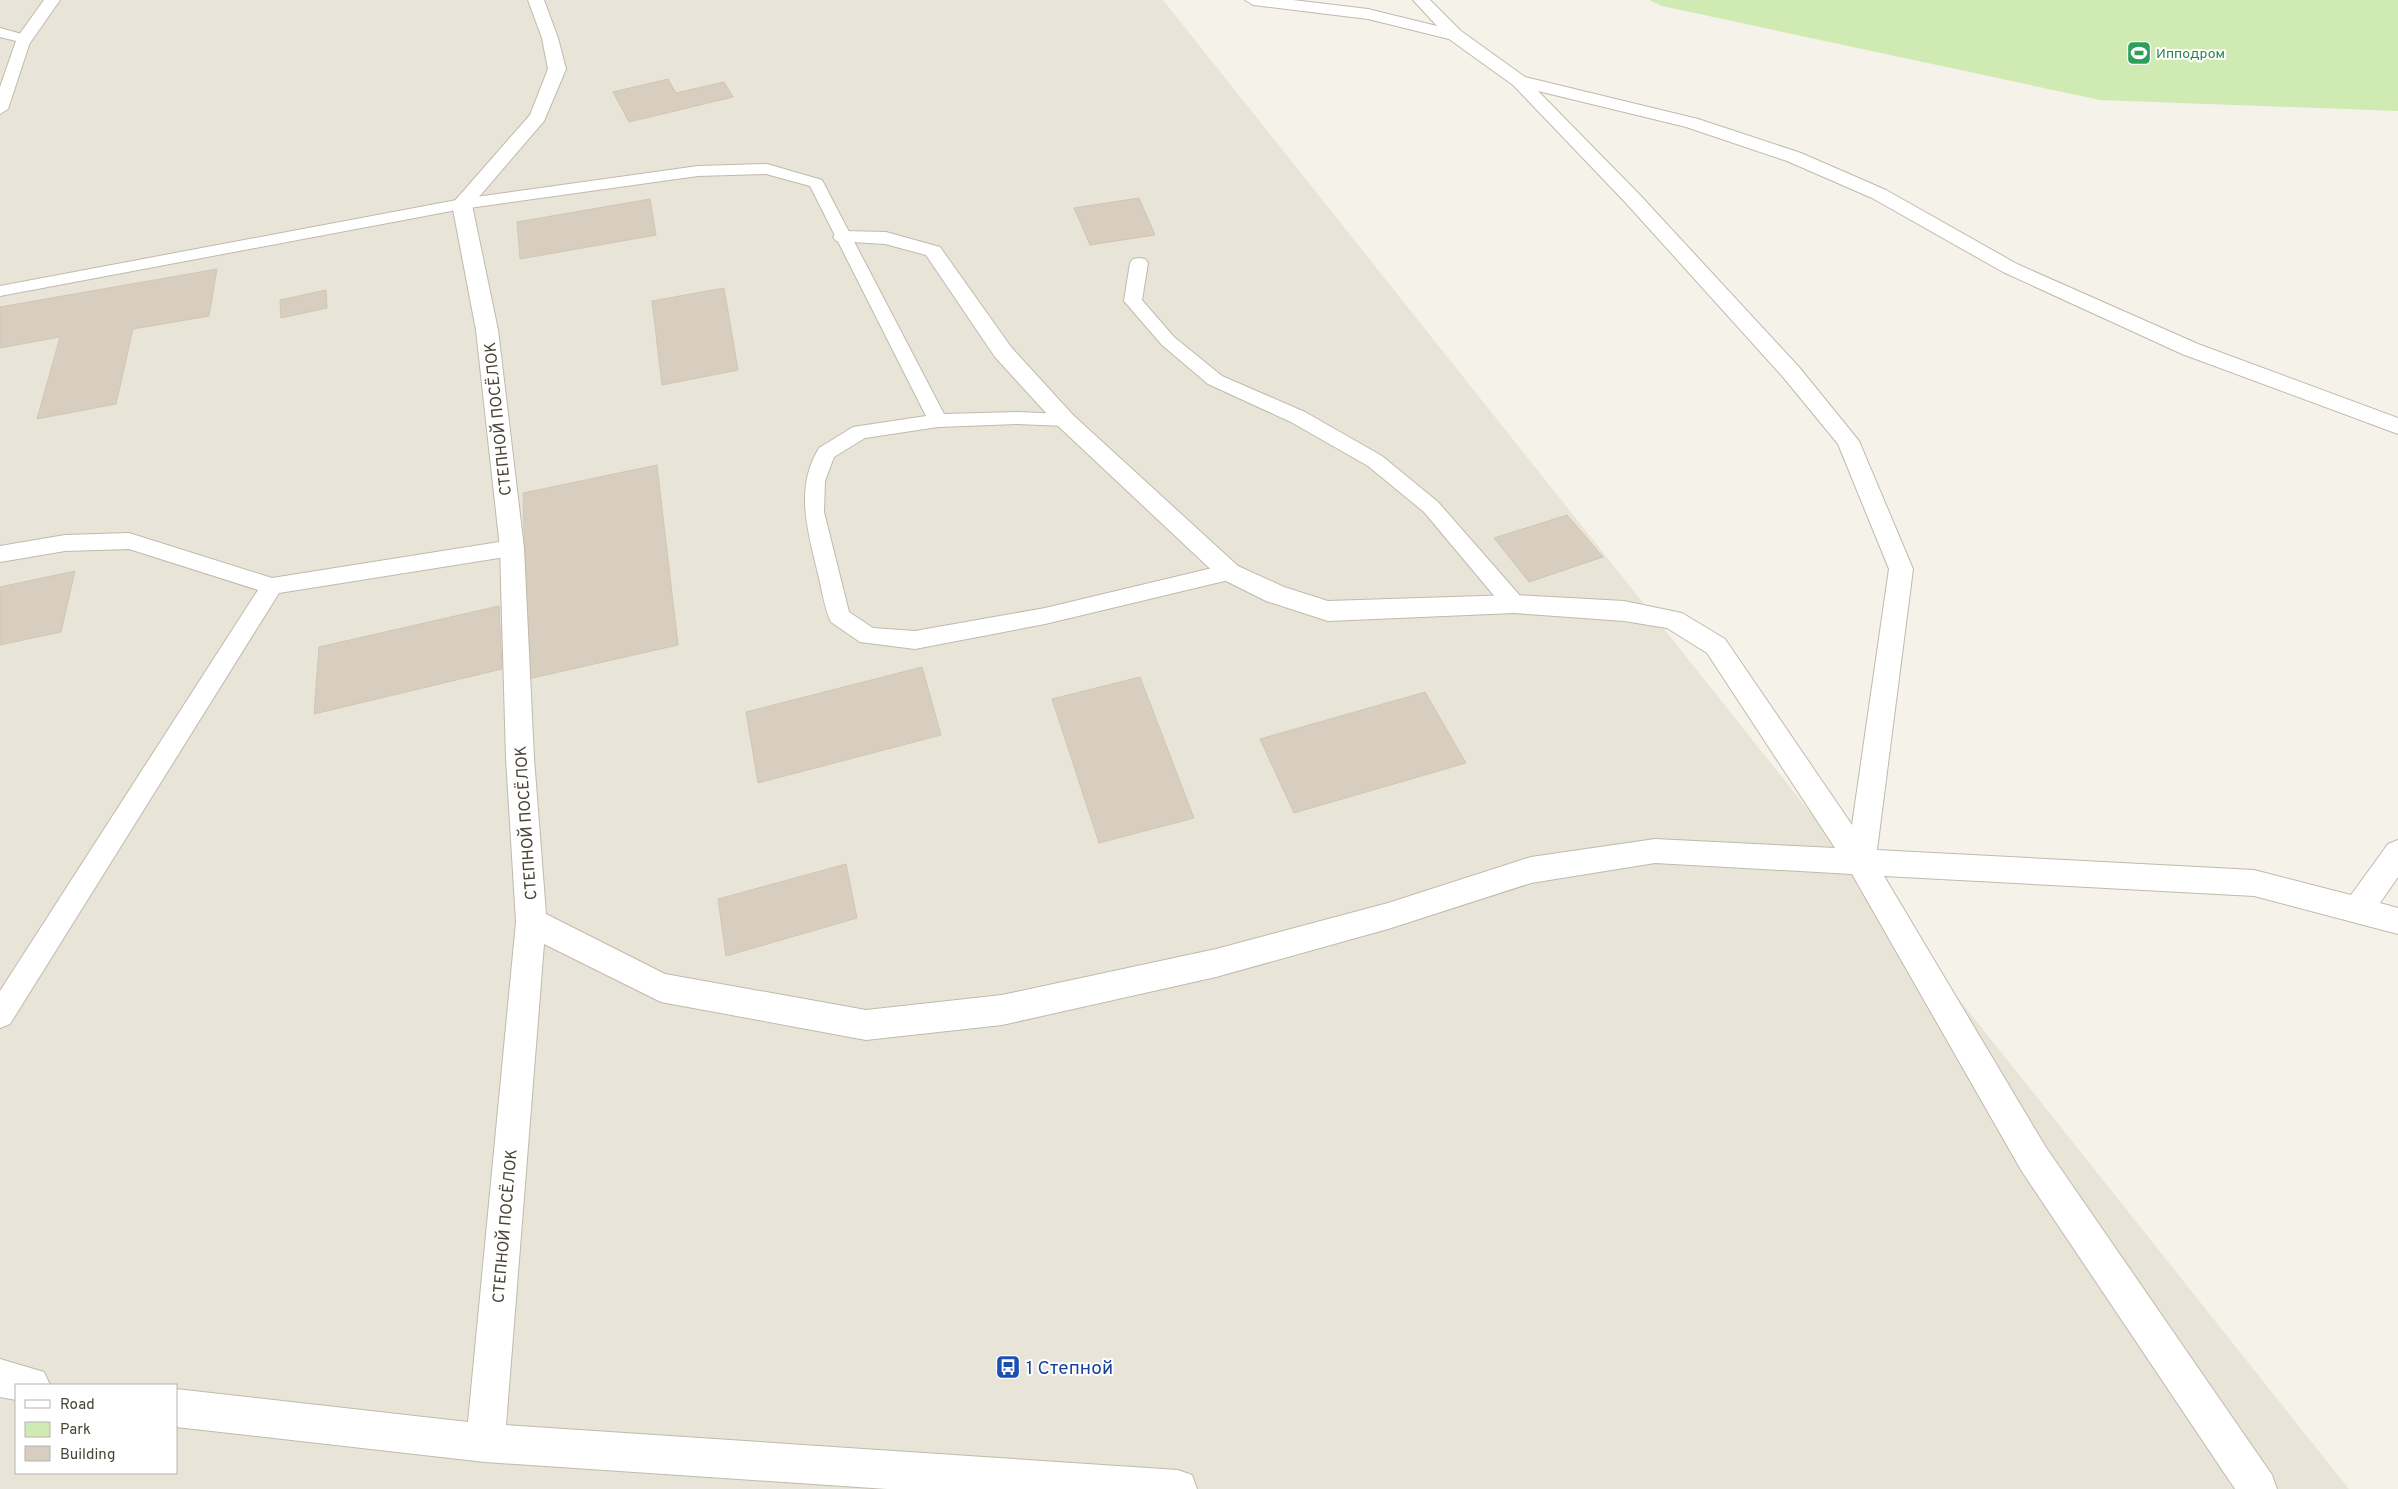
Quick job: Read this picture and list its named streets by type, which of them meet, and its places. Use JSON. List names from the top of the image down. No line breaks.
{"streets":{"street":["СТЕПНОЙ ПОСЁЛОК"]},"places":{"sports":["Ипподром"],"bus stop":["1 Степной"]},"legend":["Road","Park","Building"]}
